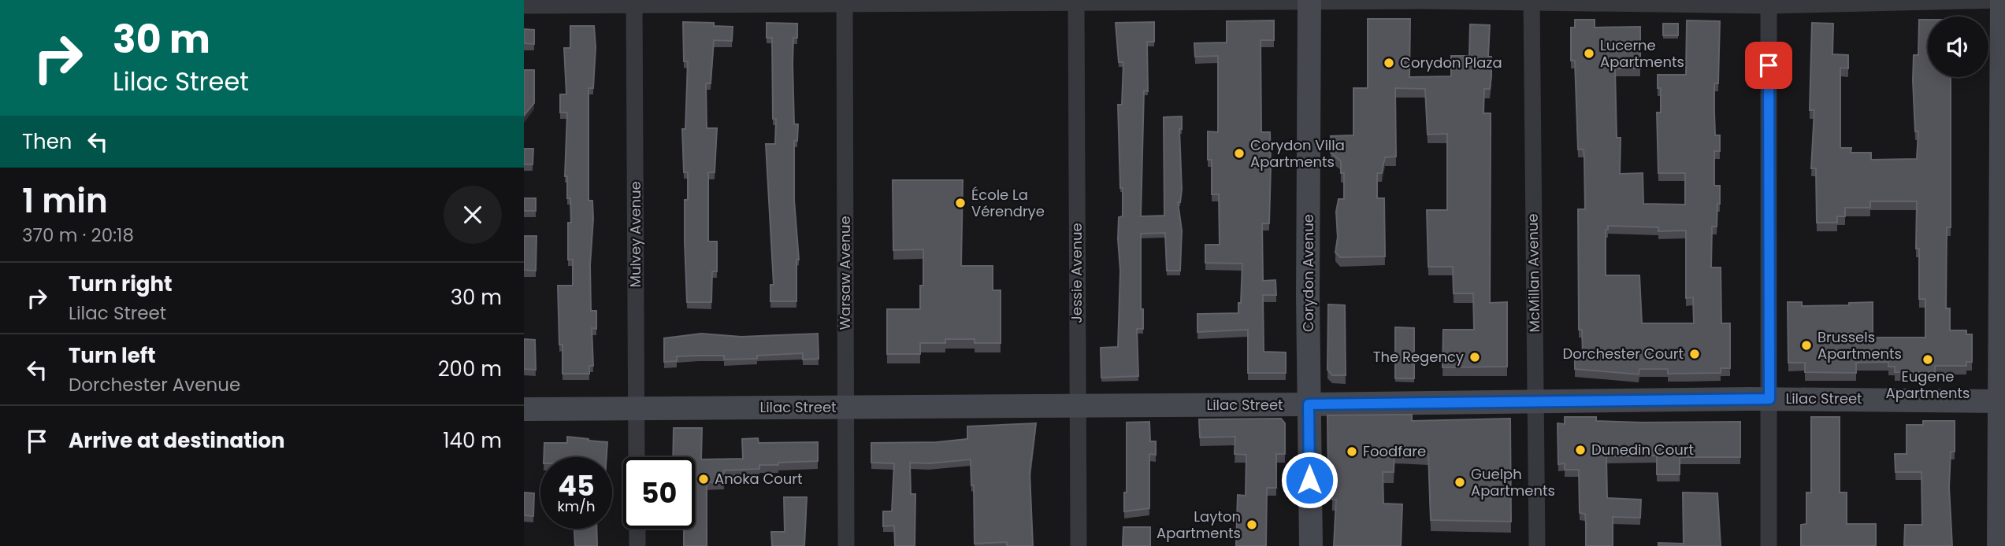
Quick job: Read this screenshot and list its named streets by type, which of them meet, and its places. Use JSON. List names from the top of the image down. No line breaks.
{"streets":{"street":["Mulvey Avenue","Warsaw Avenue","Jessie Avenue","Corydon Avenue","McMillan Avenue","Lilac Street"]},"crossings":[["Mulvey Avenue","Lilac Street"],["Warsaw Avenue","Lilac Street"],["Jessie Avenue","Lilac Street"],["Corydon Avenue","Lilac Street"],["McMillan Avenue","Lilac Street"]],"places":["Lucerne Apartments","Corydon Plaza","Corydon Villa Apartments","École La Vérendrye","Brussels Apartments","Dorchester Court","The Regency","Eugene Apartments","Dunedin Court","Foodfare","Anoka Court","Guelph Apartments","Layton Apartments"],"page":{"turn":["30 m","Lilac Street"],"then":"Then","heading":["1 min","370 m · 20:18"],"list":[{"name":"Turn right","note":"Lilac Street","value":"30 m"},{"name":"Turn left","note":"Dorchester Avenue","value":"200 m"},{"name":"Arrive at destination","value":"140 m"}],"speed":"45 km/h","limit":"50"}}
